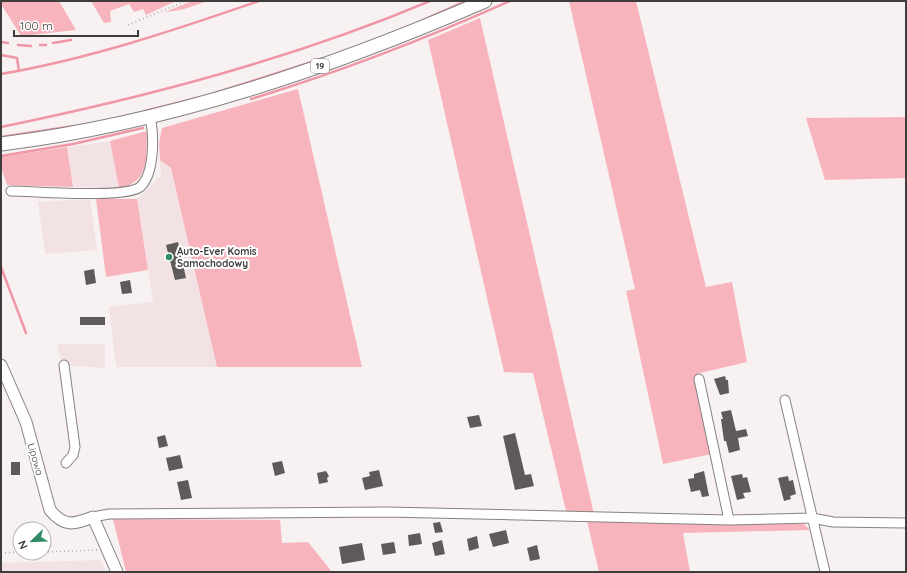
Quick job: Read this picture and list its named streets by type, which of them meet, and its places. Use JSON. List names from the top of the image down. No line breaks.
{"streets":{"highway":["19"],"main road":["Lipowa"]},"places":["Auto-Ever Komis Samochodowy"],"scale_bar":"100 m","north":"bottom left"}
